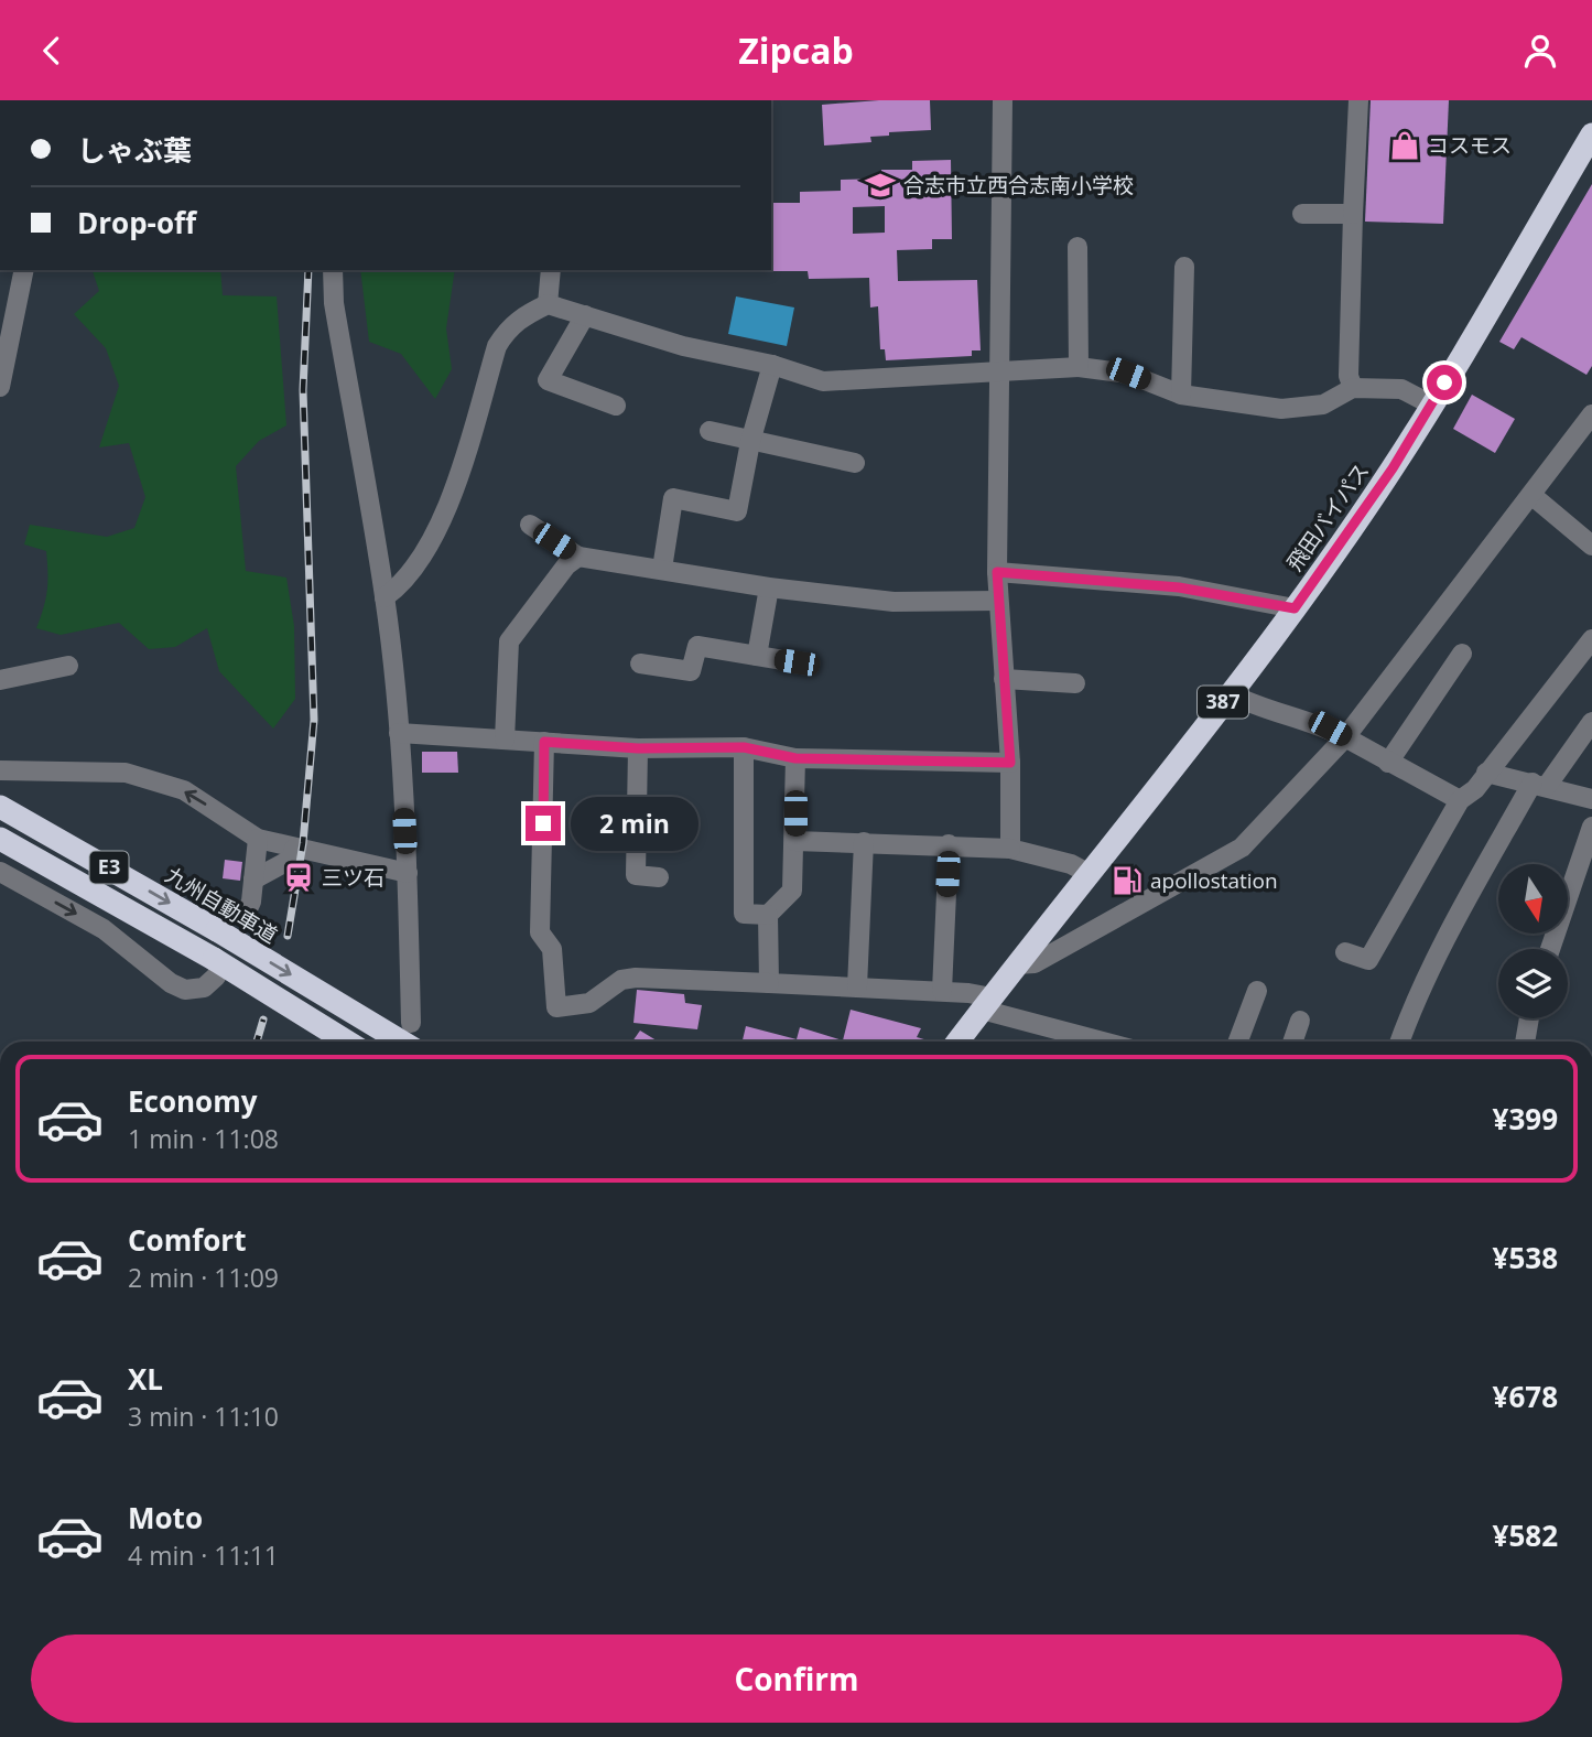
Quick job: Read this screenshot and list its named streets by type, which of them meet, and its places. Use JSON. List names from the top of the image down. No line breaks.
{"streets":{"highway":["飛田バイパス","387","E3","九州自動車道"]},"places":{"shop":["コスモス"],"school or university":["合志市立西合志南小学校"],"station":["三ツ石"],"fuel station":["apollostation"]},"north":"bottom","page":{"header":"Zipcab","banner":["しゃぶ葉","Drop-off"],"bubble":"2 min","list":[{"name":"Economy","note":"1 min · 11:08","value":"¥399"},{"name":"Comfort","note":"2 min · 11:09","value":"¥538"},{"name":"XL","note":"3 min · 11:10","value":"¥678"},{"name":"Moto","note":"4 min · 11:11","value":"¥582"}],"buttons":"Confirm"}}
